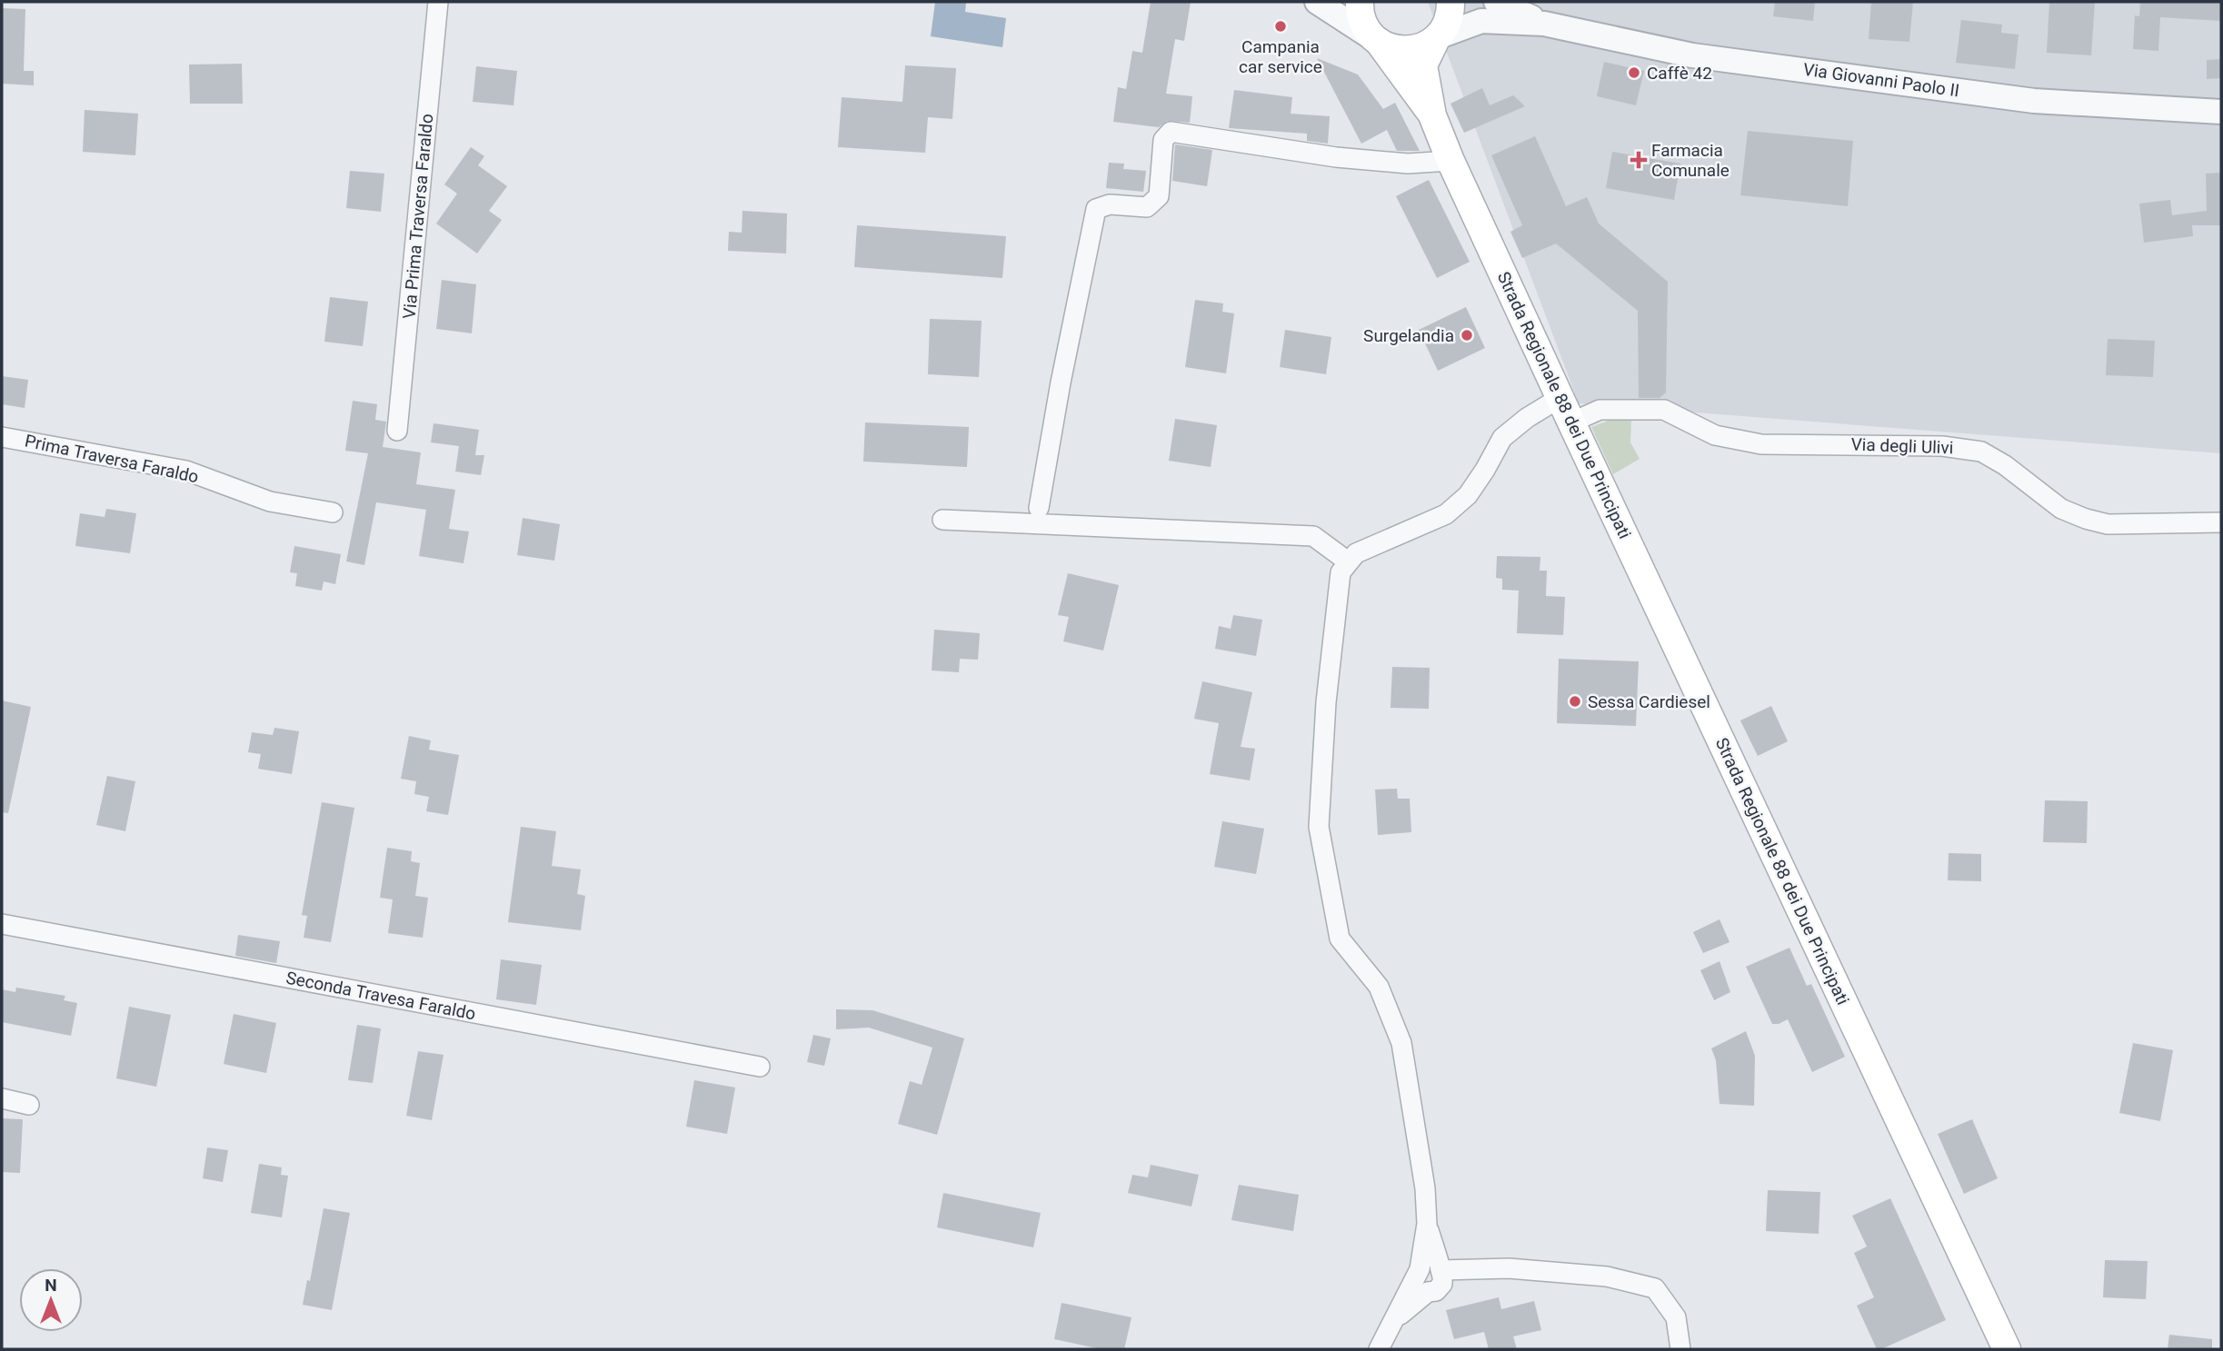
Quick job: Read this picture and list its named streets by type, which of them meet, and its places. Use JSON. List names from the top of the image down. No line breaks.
{"streets":{"main road":["Strada Regionale 88 dei Due Principati"],"street":["Via Giovanni Paolo II","Via Prima Traversa Faraldo","Via degli Ulivi","Prima Traversa Faraldo","Seconda Travesa Faraldo"]},"crossings":[["Strada Regionale 88 dei Due Principati","Via degli Ulivi"]],"places":{"other":["Campania car service","Caffè 42","Surgelandia","Sessa Cardiesel"],"health":["Farmacia Comunale"]},"north":"top"}
